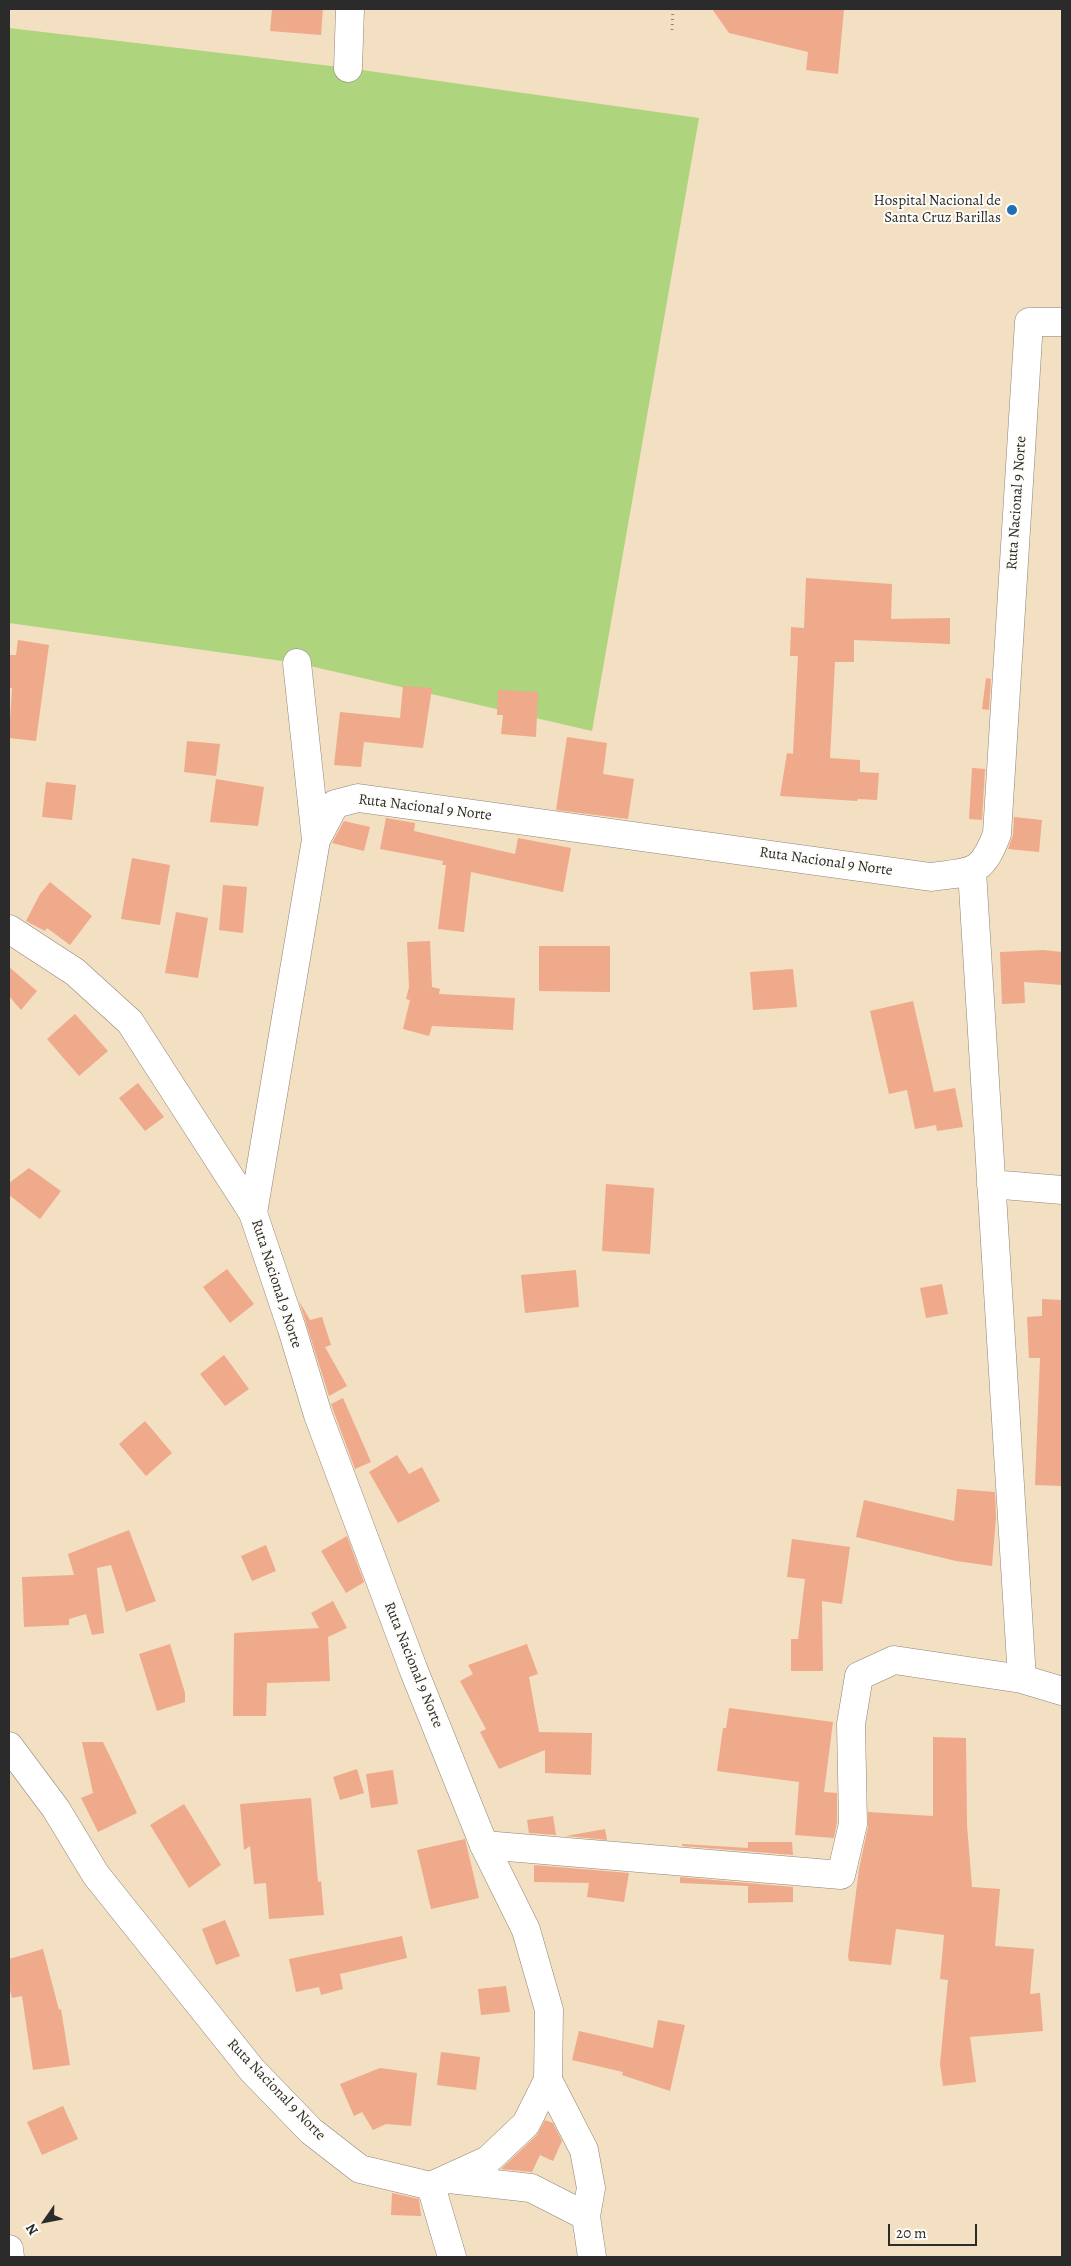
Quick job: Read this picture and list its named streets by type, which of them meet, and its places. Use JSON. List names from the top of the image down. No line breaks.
{"streets":{"street":["Ruta Nacional 9 Norte"]},"places":["Hospital Nacional de Santa Cruz Barillas"],"scale_bar":"20 m","north":"bottom left"}
